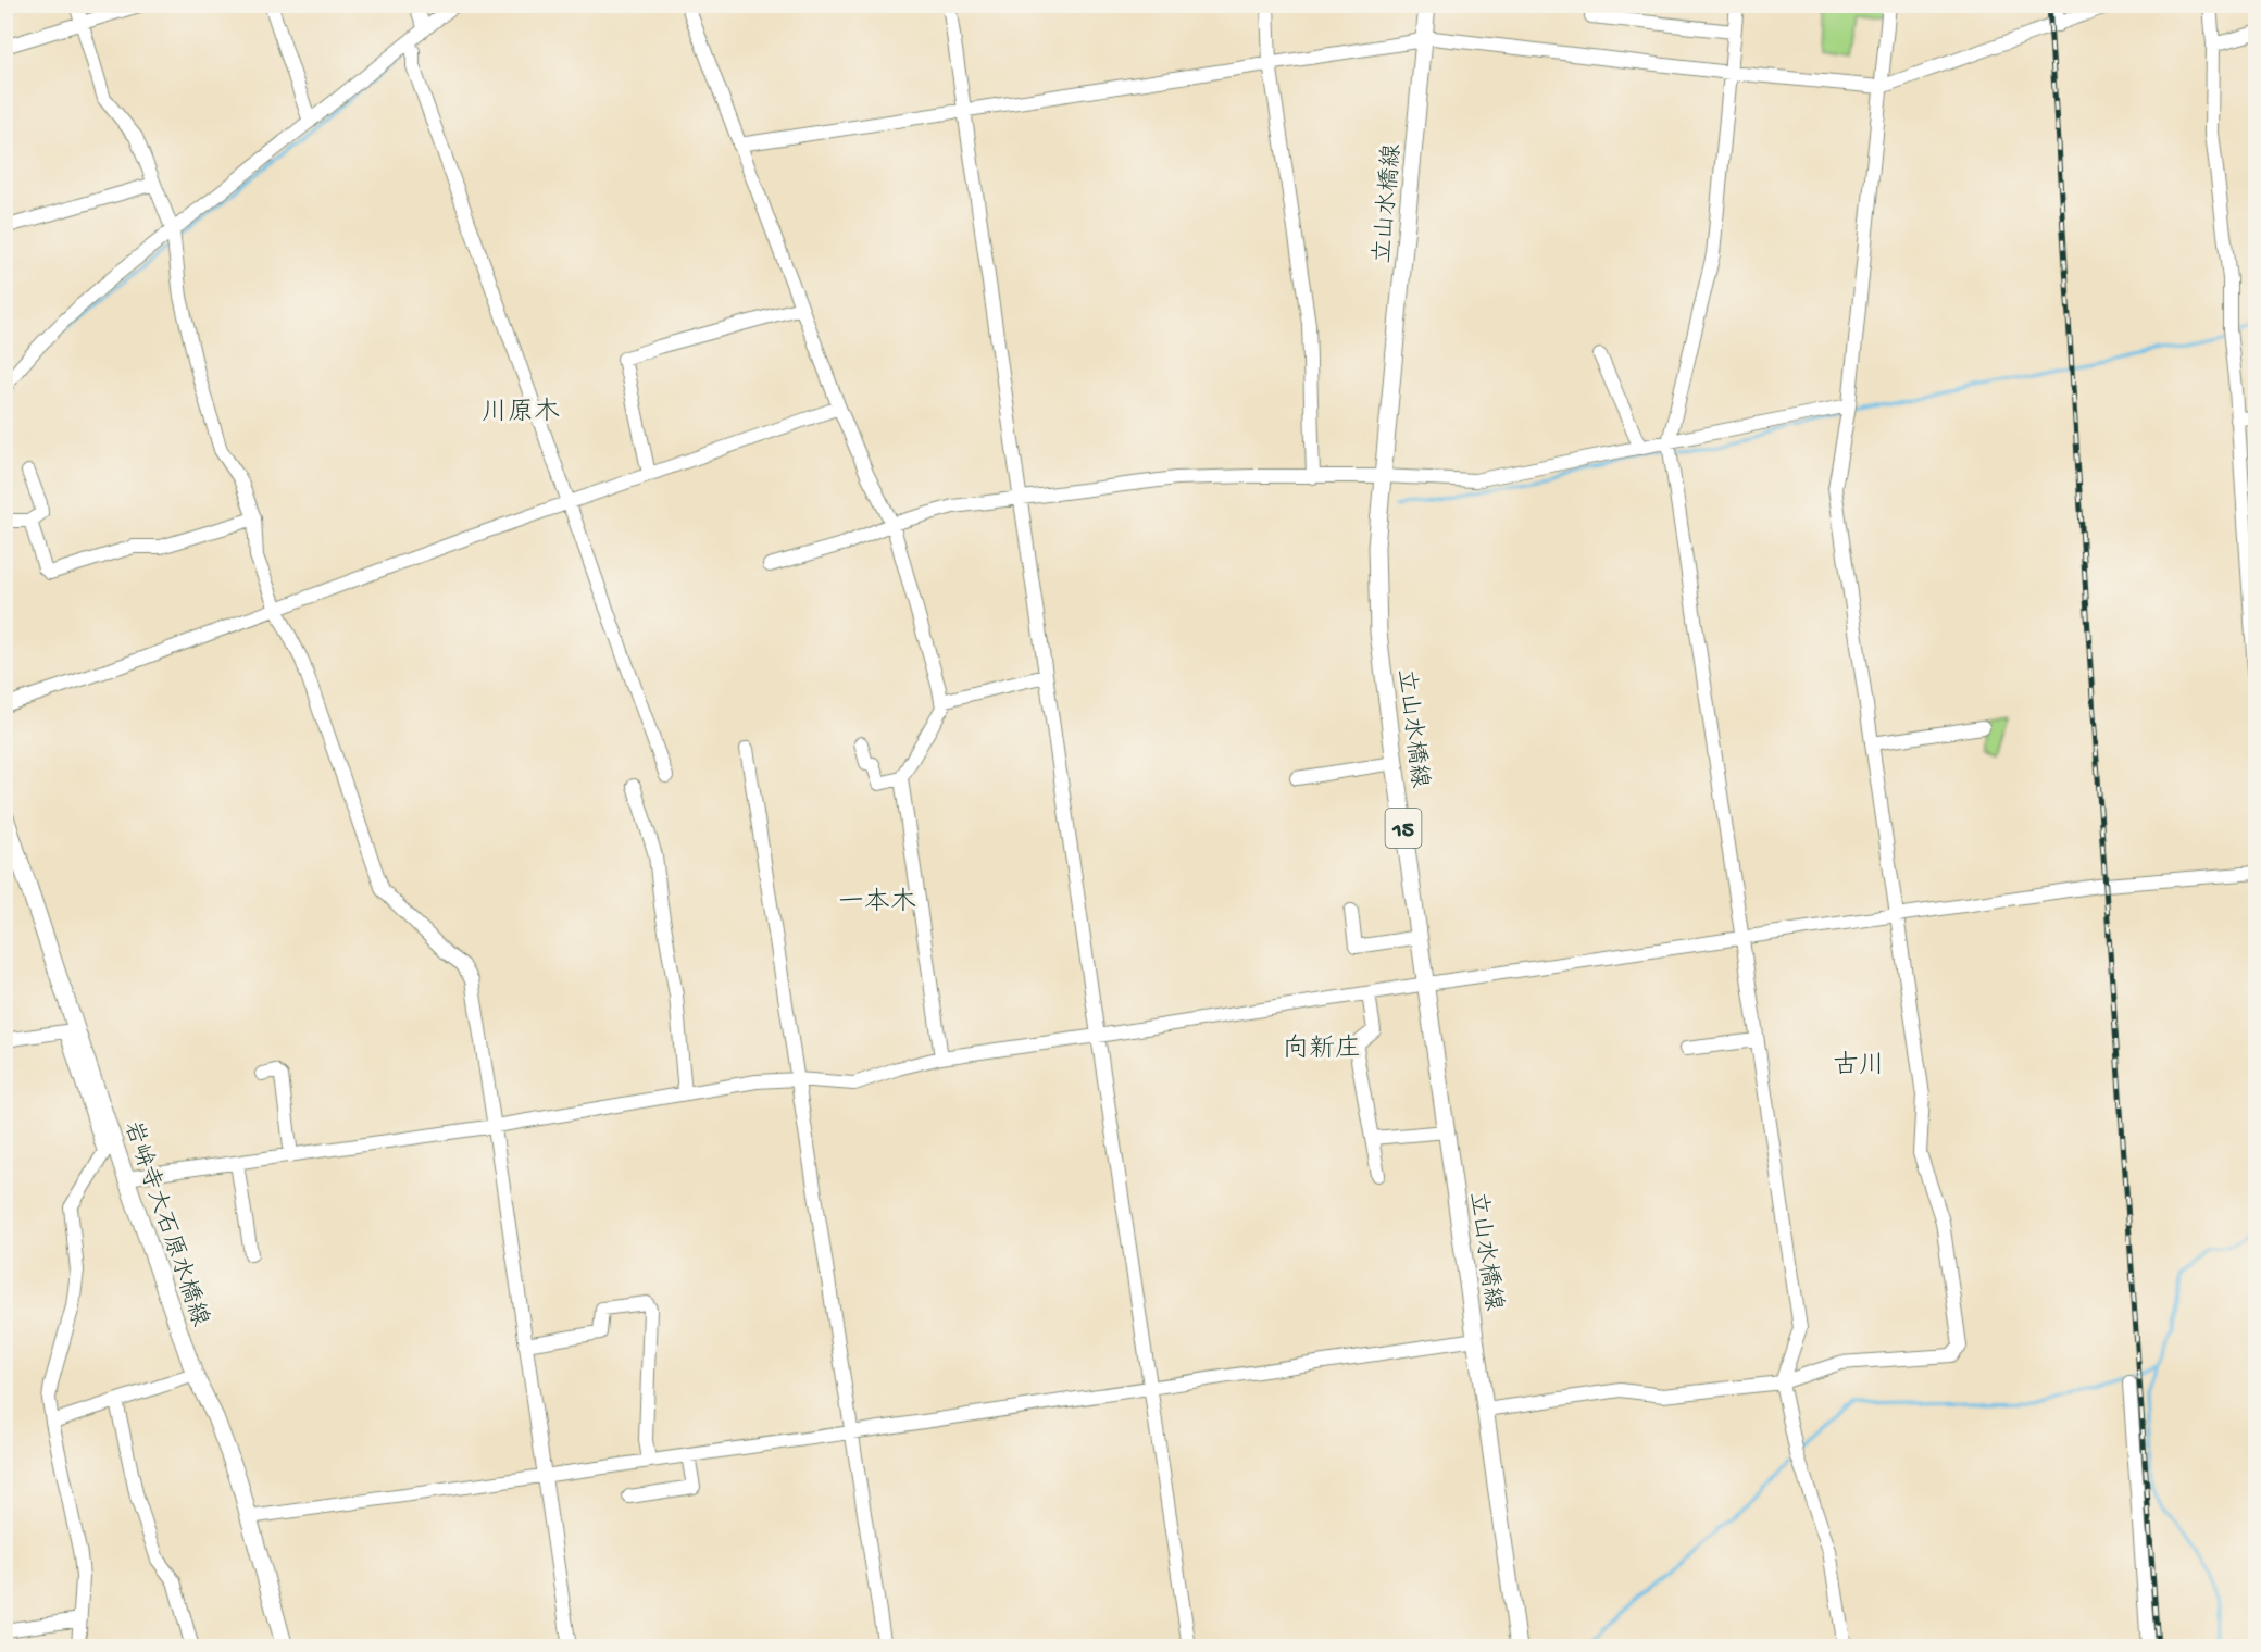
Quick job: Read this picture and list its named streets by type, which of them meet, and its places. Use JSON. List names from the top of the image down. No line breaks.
{"streets":{"main road":["立山水橋線","15","岩峅寺大石原水橋線"]},"districts":["川原木","一本木","向新庄","古川"]}
